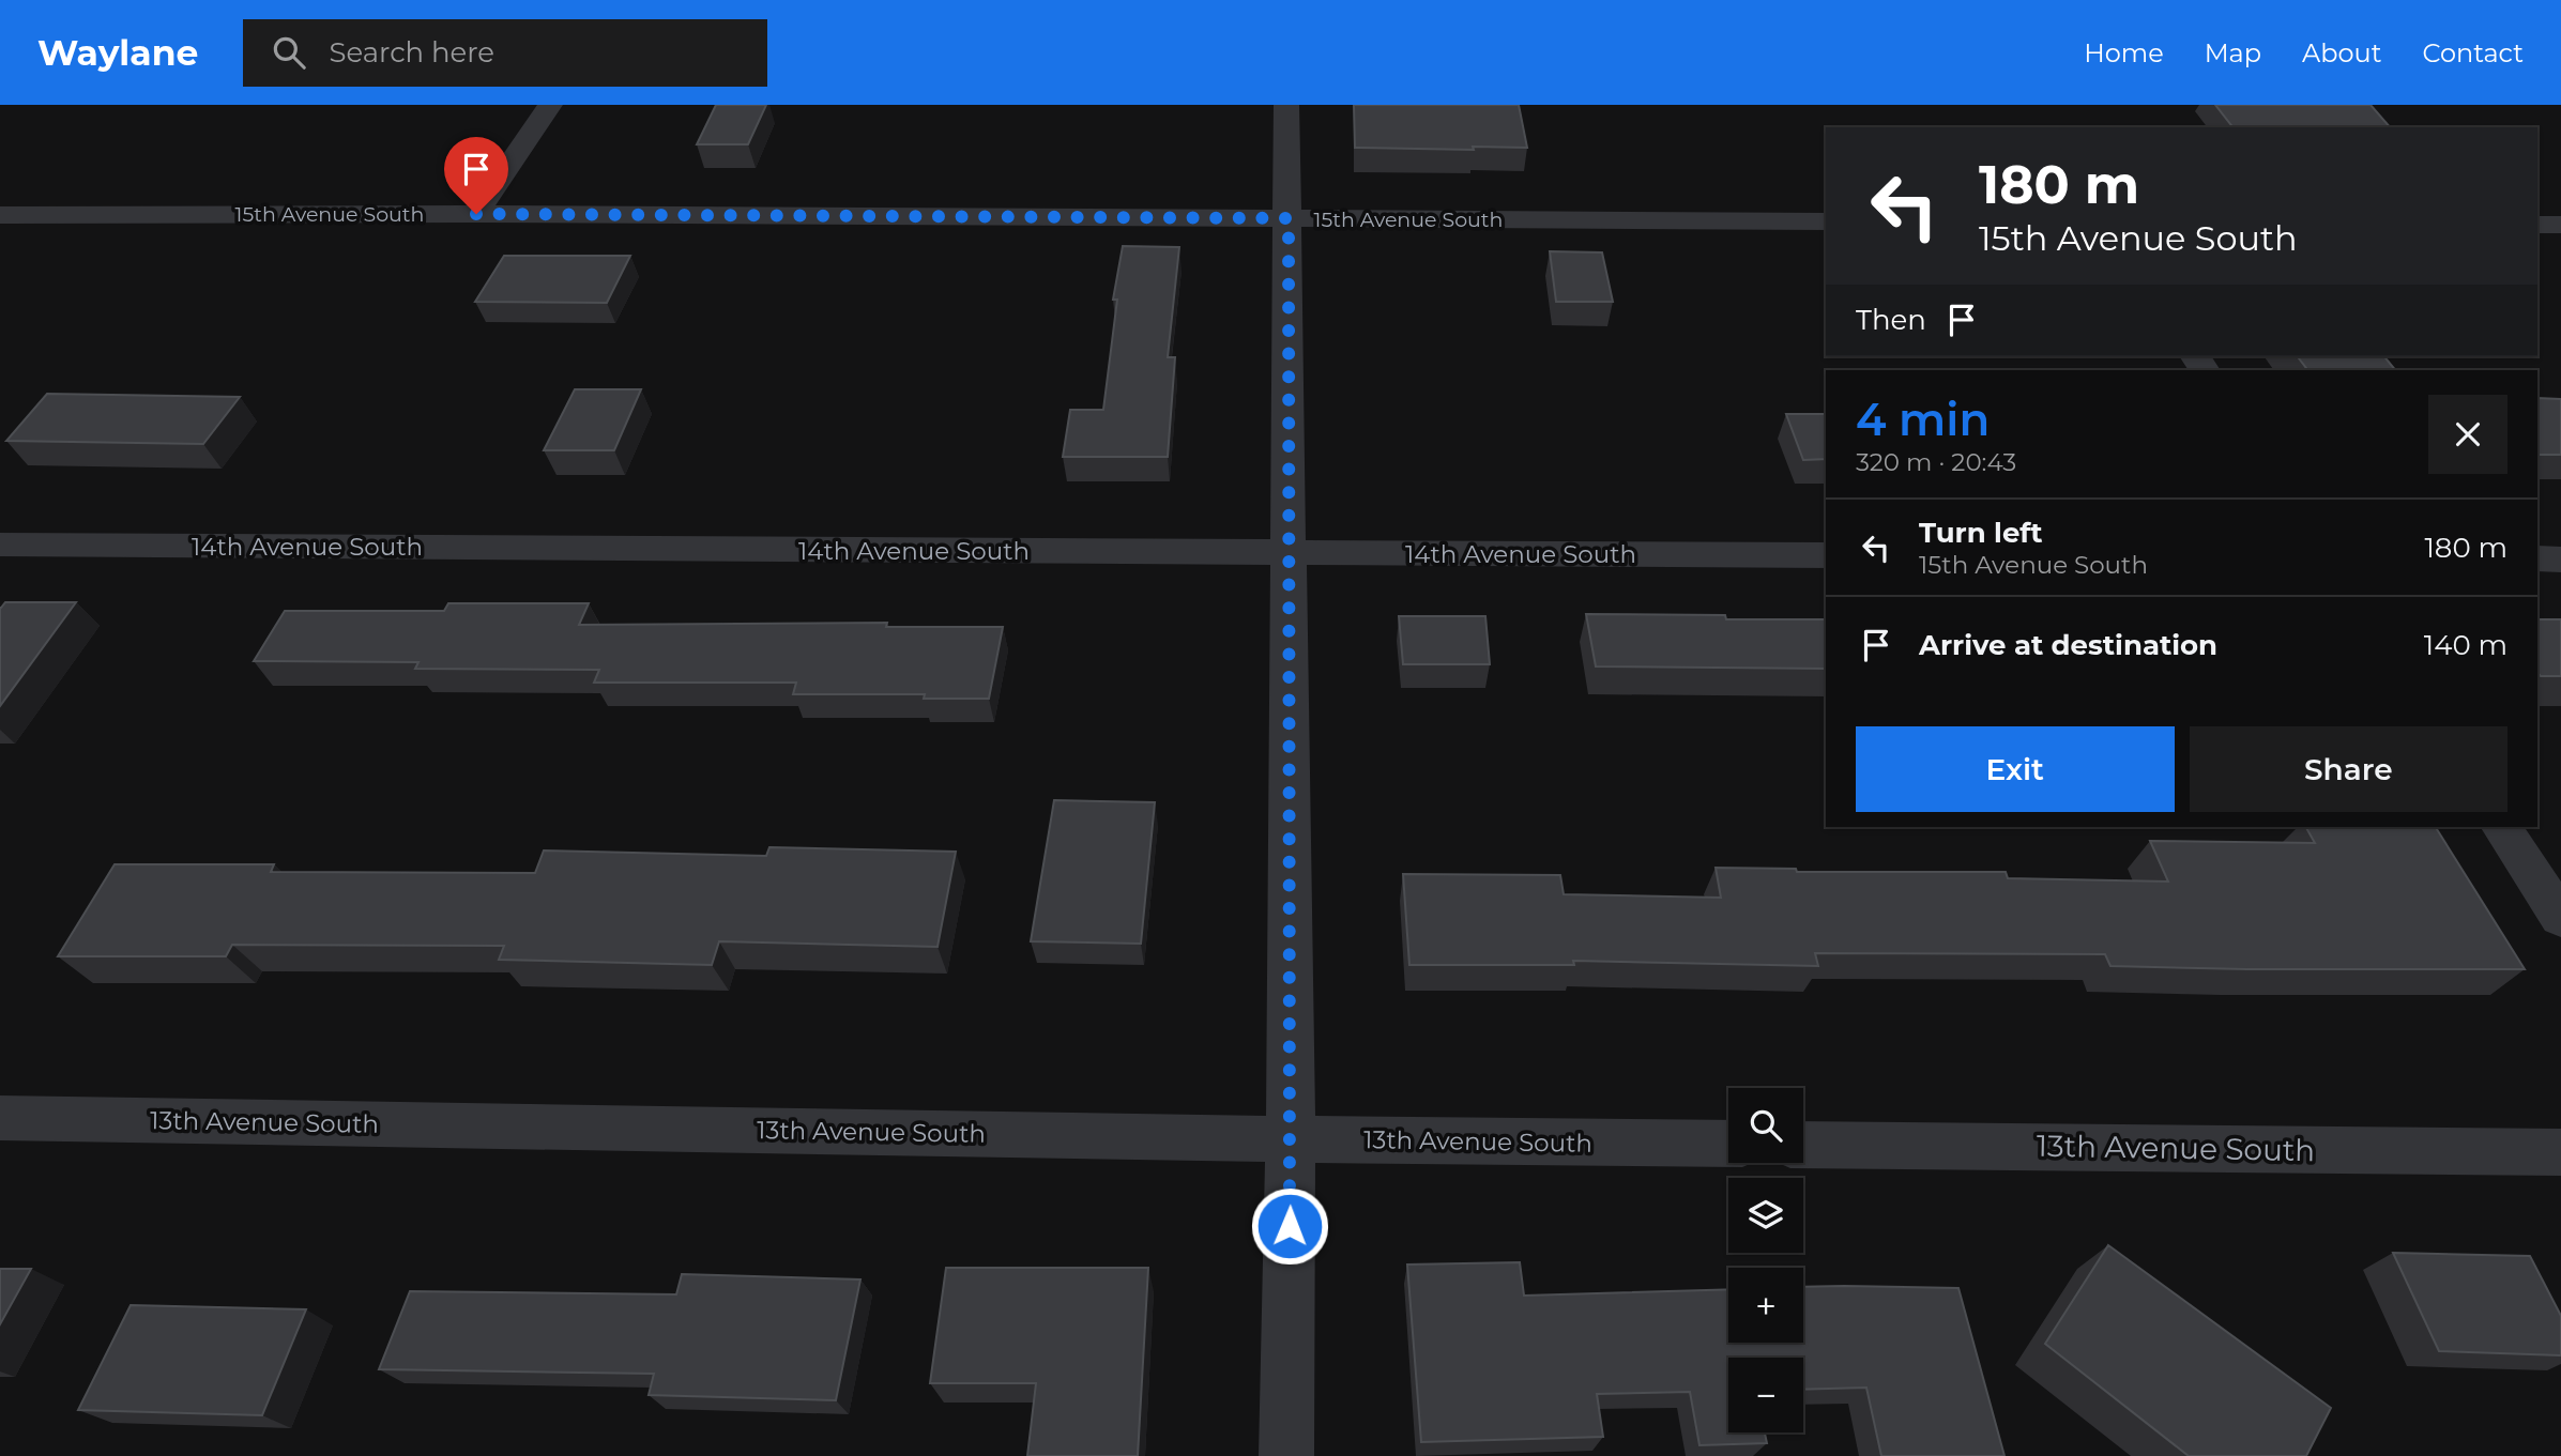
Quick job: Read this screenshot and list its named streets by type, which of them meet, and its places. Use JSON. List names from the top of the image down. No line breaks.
{"streets":{"street":["15th Avenue South","14th Avenue South","13th Avenue South"]},"page":{"header":"Waylane","search":"Search here","nav":["Home","Map","About","Contact"],"turn":["180 m","15th Avenue South"],"then":"Then","heading":["4 min","320 m · 20:43"],"list":[{"name":"Turn left","note":"15th Avenue South","value":"180 m"},{"name":"Arrive at destination","value":"140 m"}],"buttons":["Exit","Share"],"map_buttons":["+","−"]}}
